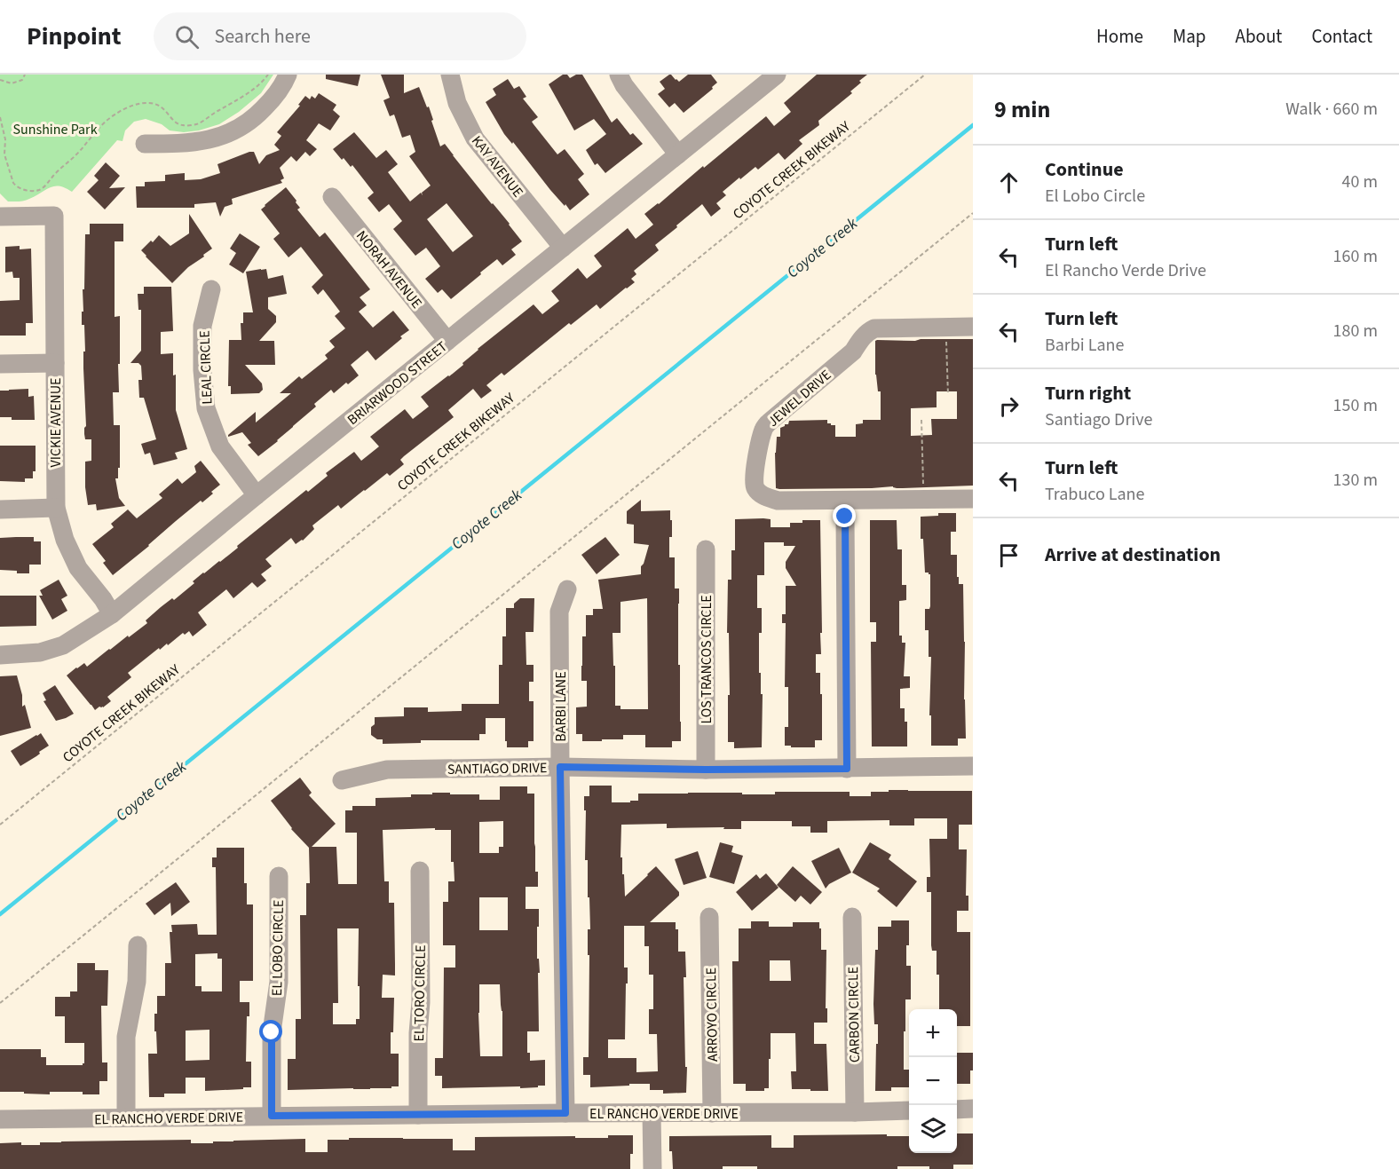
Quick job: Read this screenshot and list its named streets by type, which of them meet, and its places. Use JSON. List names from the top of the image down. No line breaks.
{"streets":{"street":["KAY AVENUE","NORAH AVENUE","LEAL CIRCLE","BRIARWOOD STREET","JEWEL DRIVE","VICKIE AVENUE","LOS TRANCOS CIRCLE","BARBI LANE","SANTIAGO DRIVE","EL LOBO CIRCLE","EL TORO CIRCLE","ARROYO CIRCLE","CARBON CIRCLE","EL RANCHO VERDE DRIVE"],"path":["COYOTE CREEK BIKEWAY"]},"crossings":[["KAY AVENUE","BRIARWOOD STREET"],["NORAH AVENUE","BRIARWOOD STREET"],["LEAL CIRCLE","BRIARWOOD STREET"],["BRIARWOOD STREET","VICKIE AVENUE"],["LOS TRANCOS CIRCLE","SANTIAGO DRIVE"],["BARBI LANE","SANTIAGO DRIVE"],["BARBI LANE","EL RANCHO VERDE DRIVE"],["EL LOBO CIRCLE","EL RANCHO VERDE DRIVE"],["EL TORO CIRCLE","EL RANCHO VERDE DRIVE"],["ARROYO CIRCLE","EL RANCHO VERDE DRIVE"],["CARBON CIRCLE","EL RANCHO VERDE DRIVE"]],"water":["Coyote Creek"],"parks":["Sunshine Park"],"page":{"header":"Pinpoint","search":"Search here","nav":["Home","Map","About","Contact"],"heading":["9 min","Walk · 660 m"],"list":[["Continue","El Lobo Circle","40 m"],["Turn left","El Rancho Verde Drive","160 m"],["Turn left","Barbi Lane","180 m"],["Turn right","Santiago Drive","150 m"],["Turn left","Trabuco Lane","130 m"],"Arrive at destination"],"map_buttons":["+","−"]}}
